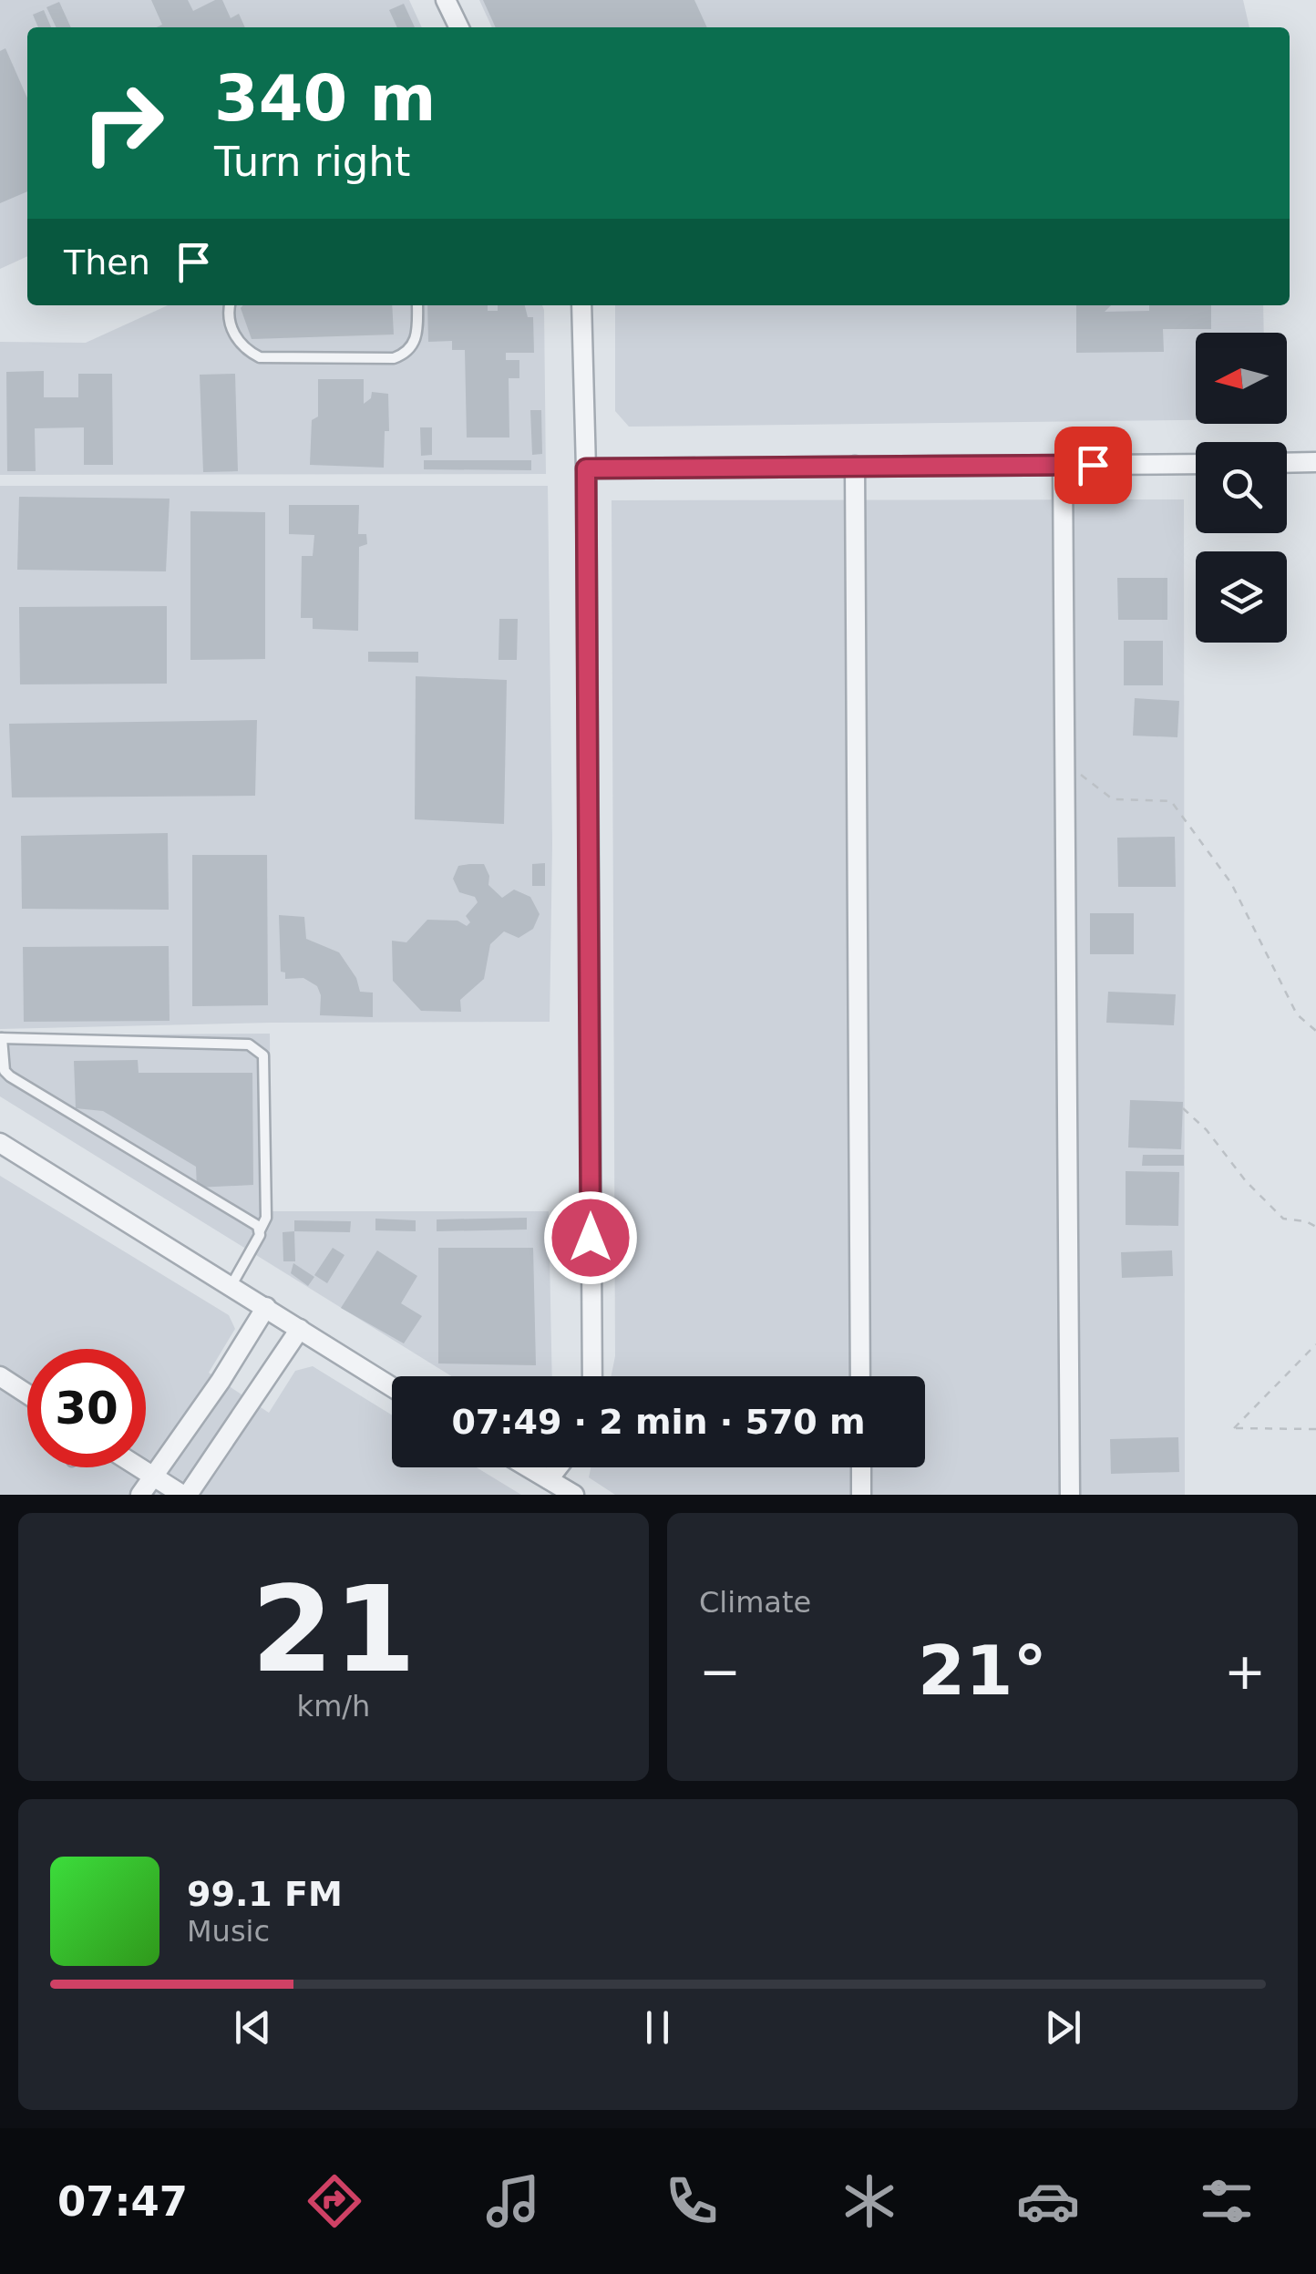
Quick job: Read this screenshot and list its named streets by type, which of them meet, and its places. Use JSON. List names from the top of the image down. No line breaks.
{"north":"left","page":{"turn":["340 m","Turn right"],"then":"Then","limit":"30","trip":"07:49 · 2 min · 570 m","tile":[["21","km/h"],"Climate"],"heat":["−","21°","+"],"song":["99.1 FM","Music"],"tabs":"07:47"}}
